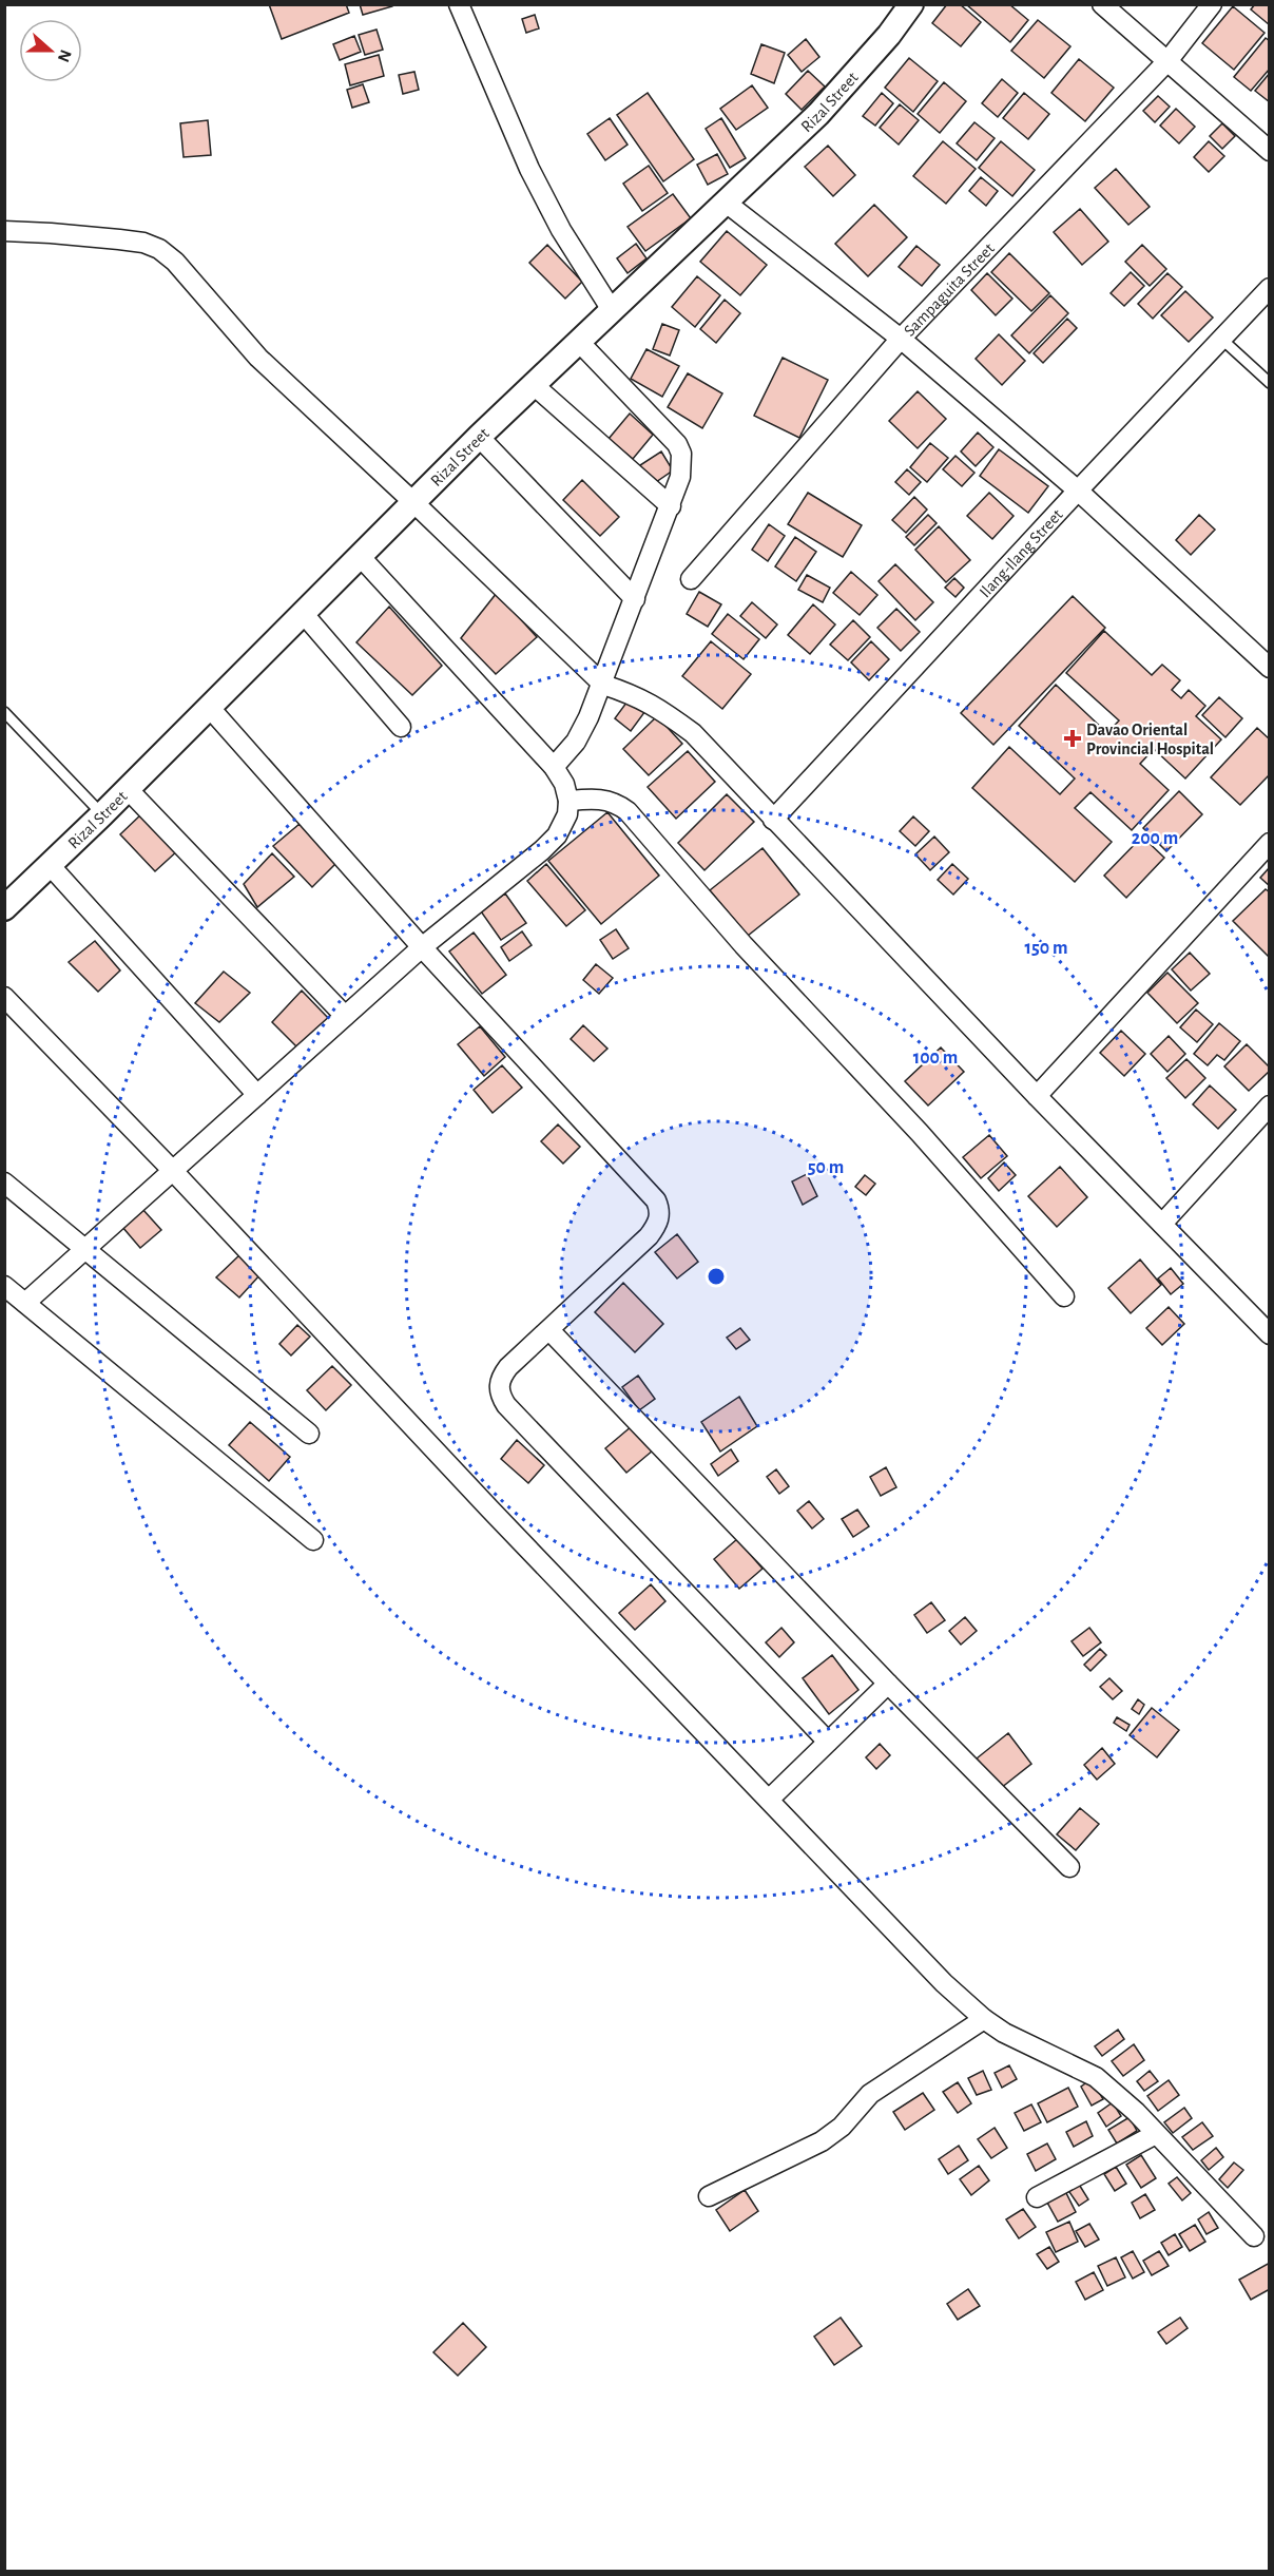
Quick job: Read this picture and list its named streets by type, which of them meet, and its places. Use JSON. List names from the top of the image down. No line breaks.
{"streets":{"street":["Rizal Street","Sampaguita Street","Ilang-Ilang Street"]},"places":{"health":["Davao Oriental Provincial Hospital"]},"north":"right","rings":["200 m","150 m","100 m","50 m"]}
